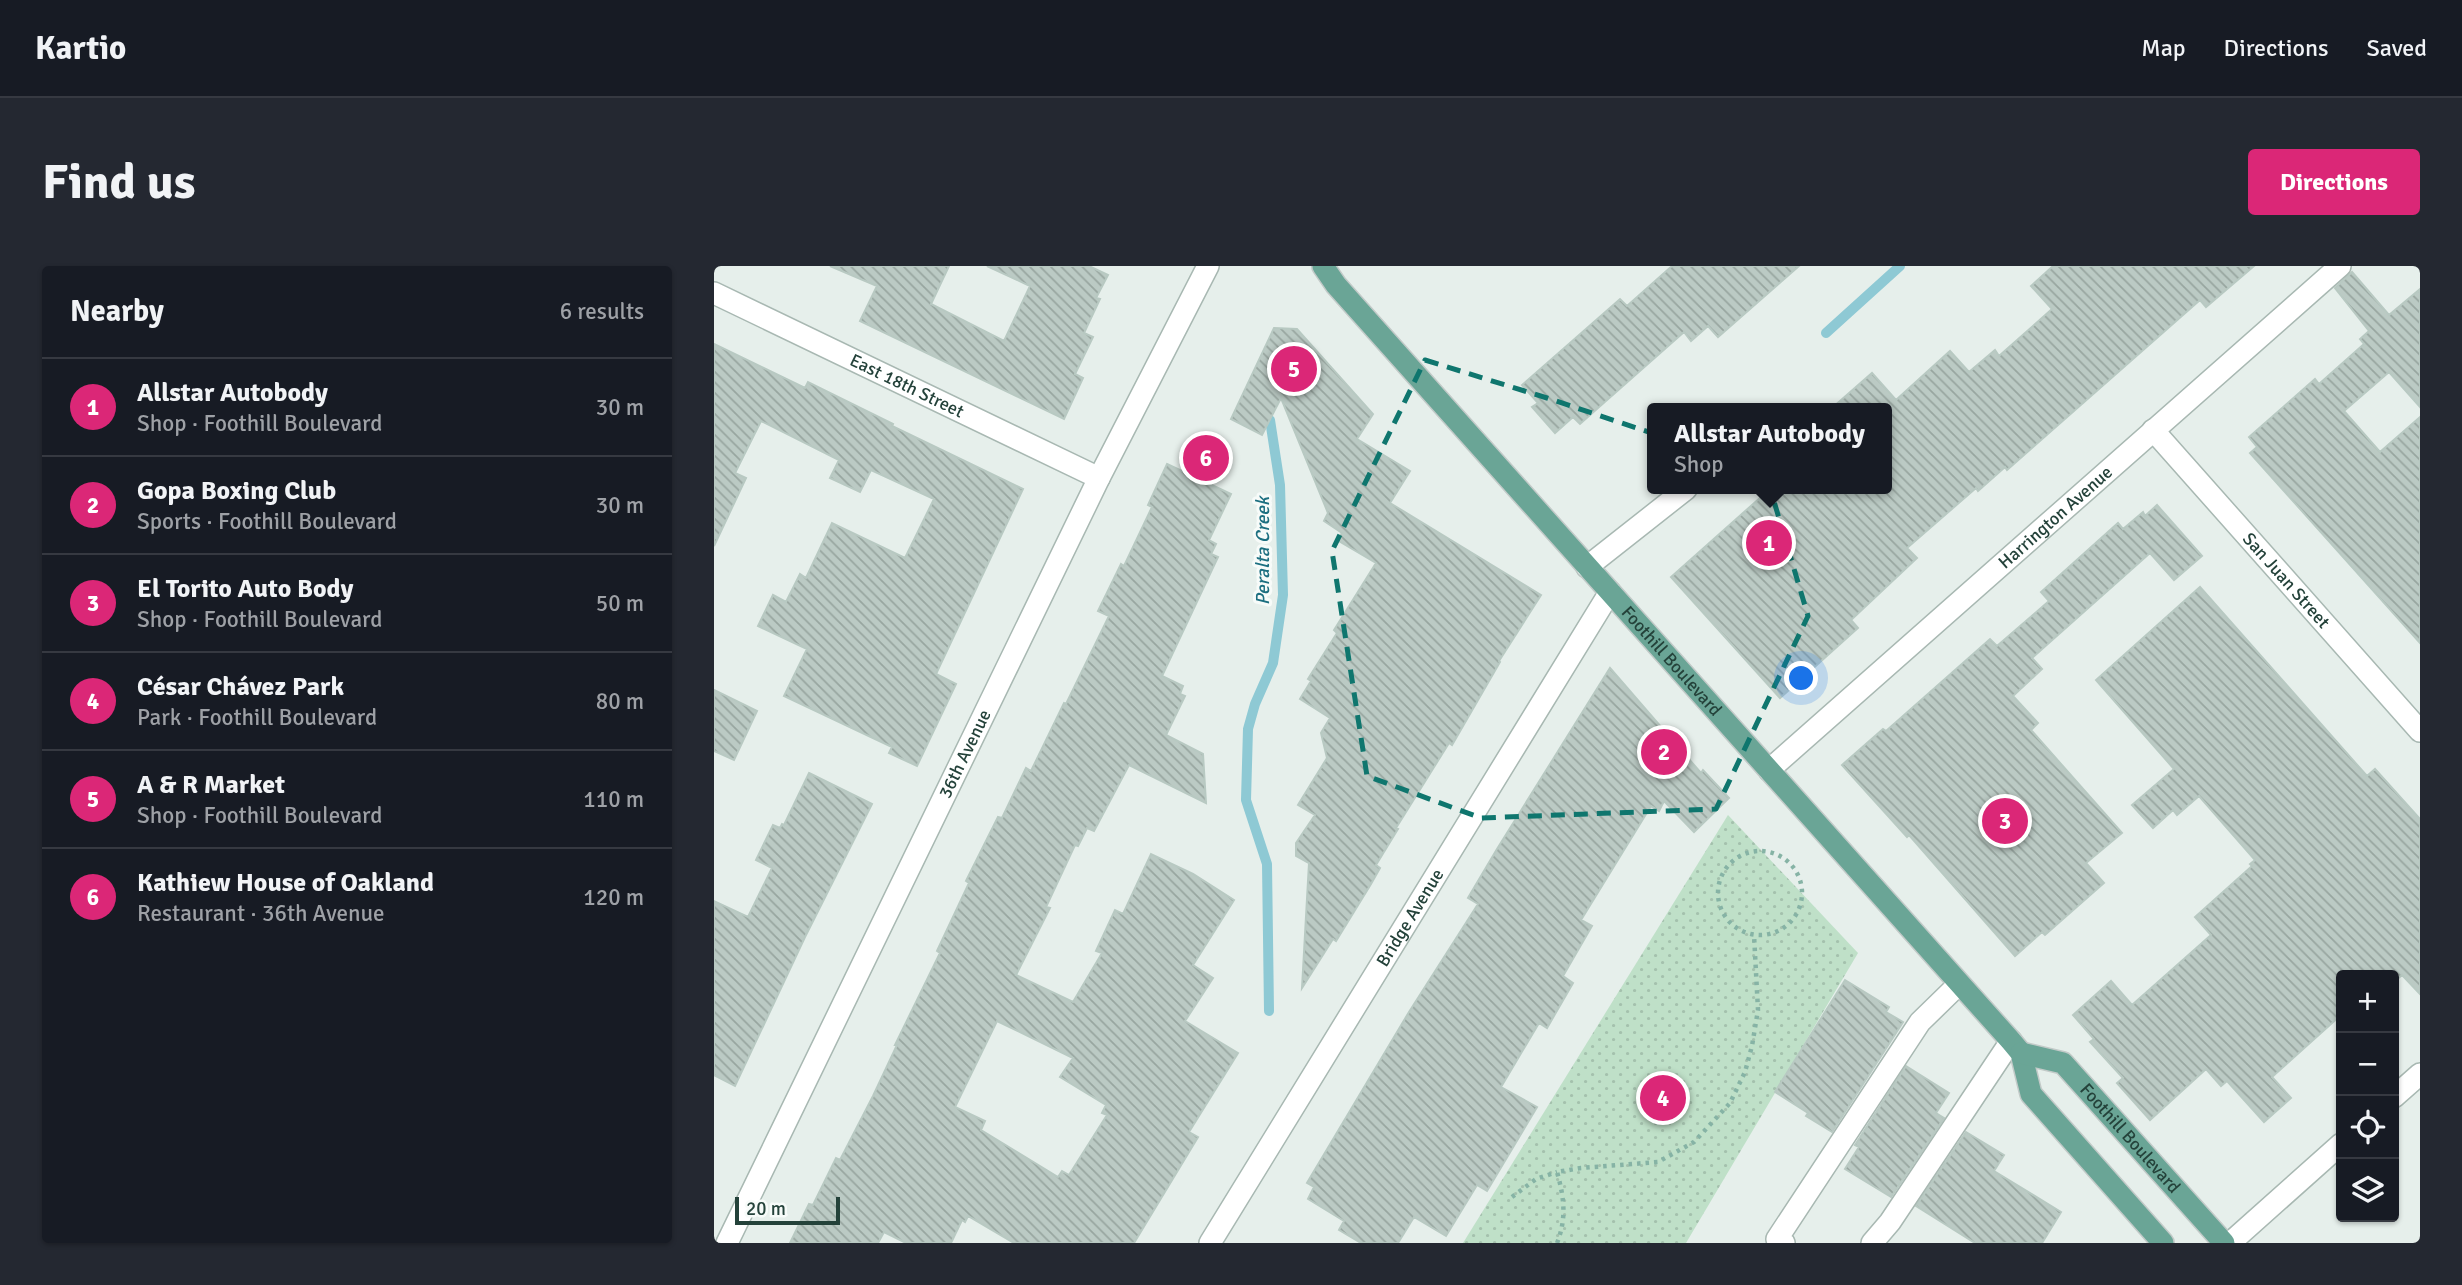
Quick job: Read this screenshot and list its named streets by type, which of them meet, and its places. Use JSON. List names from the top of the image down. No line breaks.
{"streets":{"main road":["Foothill Boulevard"],"street":["East 18th Street","Harrington Avenue","San Juan Street","36th Avenue","Bridge Avenue"]},"crossings":[["East 18th Street","36th Avenue"],["Harrington Avenue","San Juan Street"],["Harrington Avenue","Foothill Boulevard"],["Foothill Boulevard","Bridge Avenue"]],"water":["Peralta Creek"],"scale_bar":"20 m","page":{"header":"Kartio","nav":["Map","Directions","Saved"],"buttons":"Directions","title":"Find us","heading":["Nearby","6 results"],"pins":["5","6","1","2","3","4"],"list":[{"mark":"1","name":"Allstar Autobody","note":"Shop · Foothill Boulevard","value":"30 m"},{"mark":"2","name":"Gopa Boxing Club","note":"Sports · Foothill Boulevard","value":"30 m"},{"mark":"3","name":"El Torito Auto Body","note":"Shop · Foothill Boulevard","value":"50 m"},{"mark":"4","name":"César Chávez Park","note":"Park · Foothill Boulevard","value":"80 m"},{"mark":"5","name":"A & R Market","note":"Shop · Foothill Boulevard","value":"110 m"},{"mark":"6","name":"Kathiew House of Oakland","note":"Restaurant · 36th Avenue","value":"120 m"}],"popup":["Allstar Autobody","Shop"],"map_buttons":["+","−"],"scale":"20 m"}}
